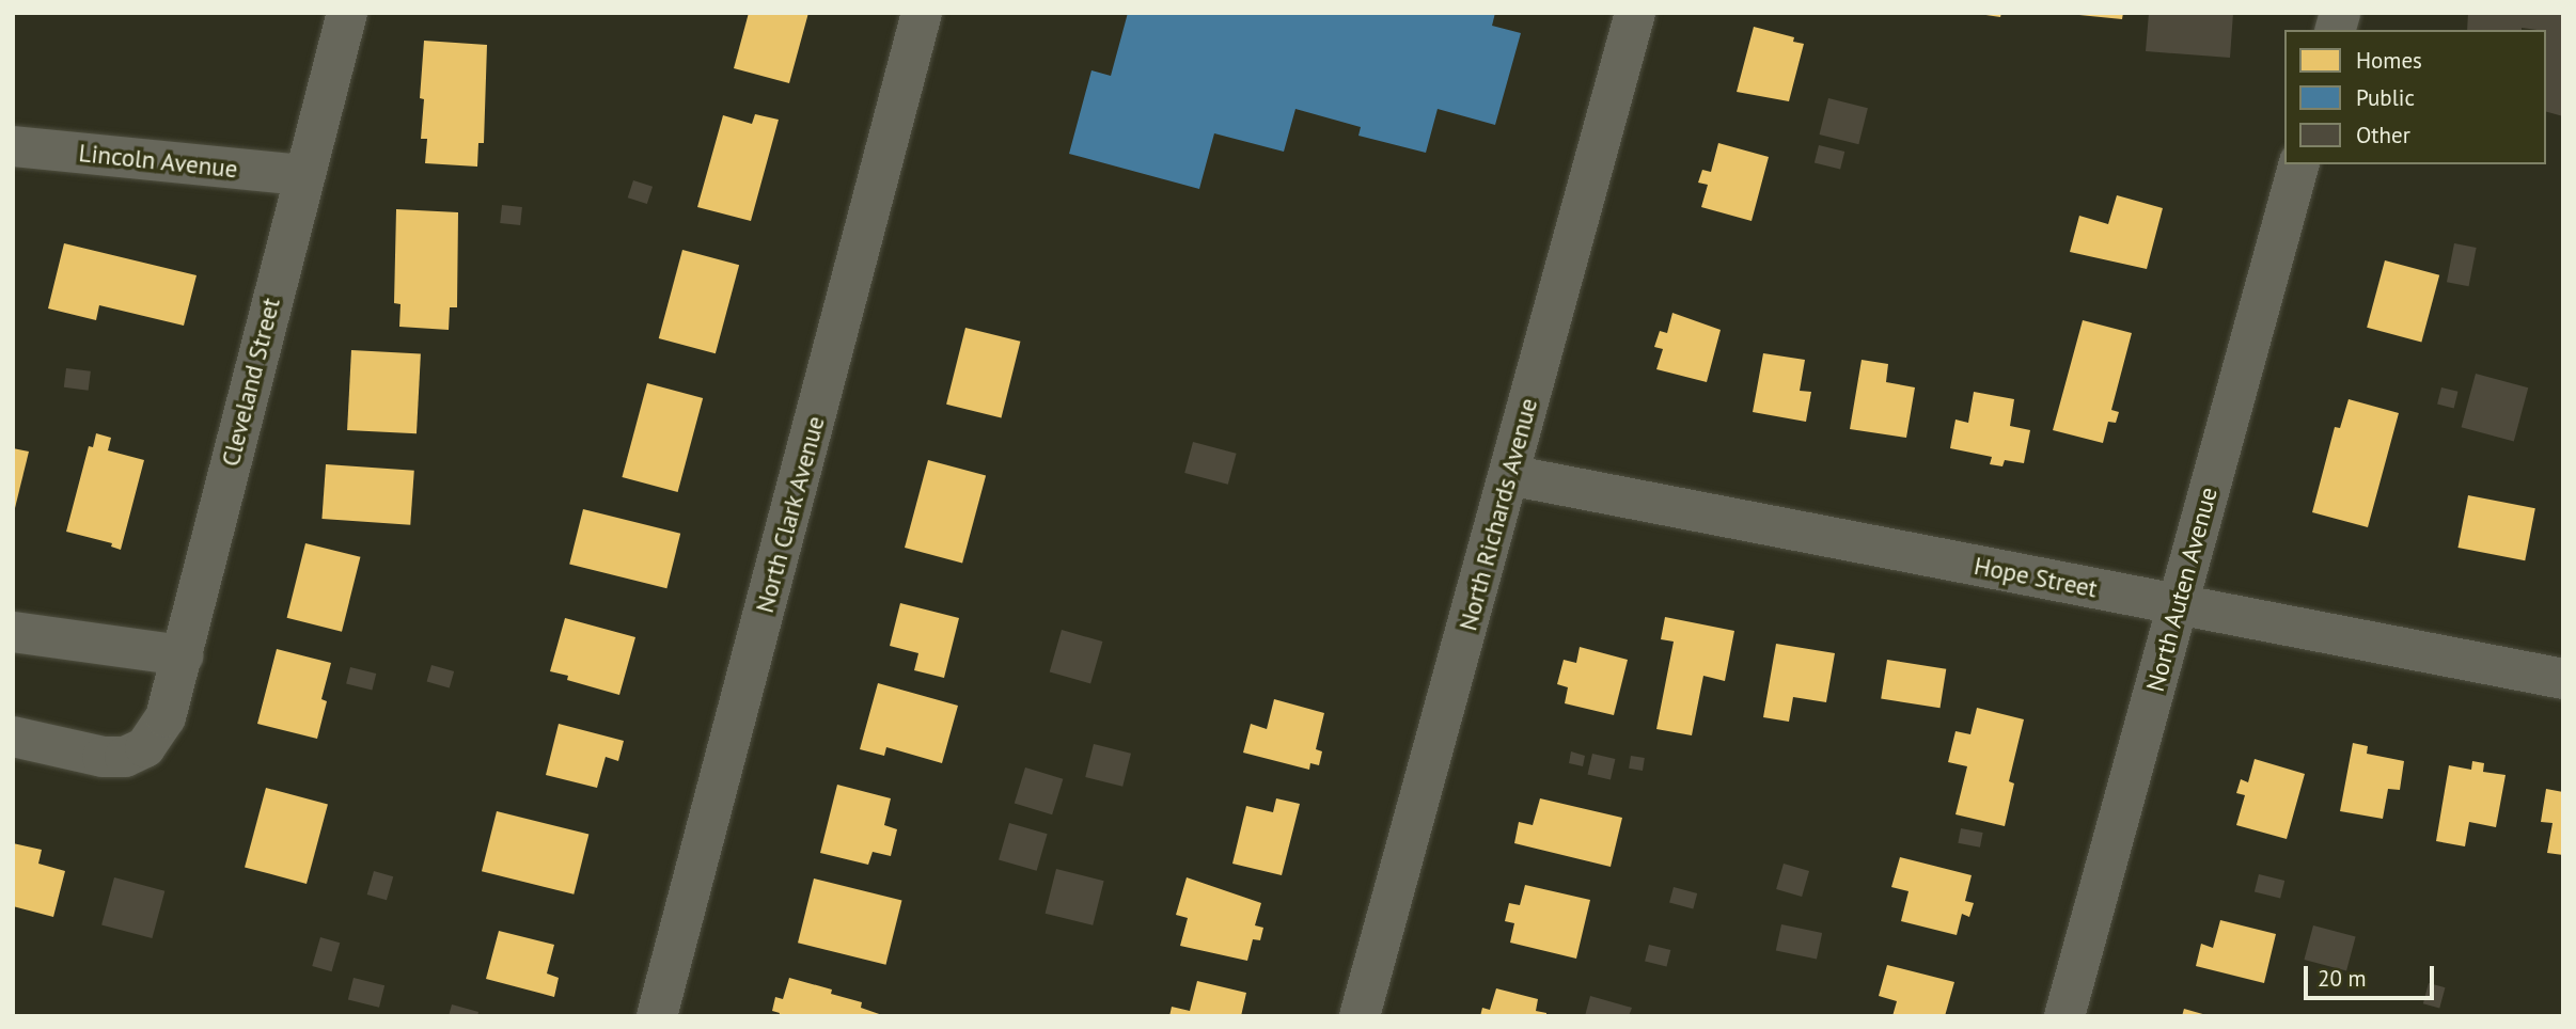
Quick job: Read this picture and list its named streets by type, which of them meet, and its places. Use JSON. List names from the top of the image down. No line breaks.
{"streets":{"street":["Lincoln Avenue","Cleveland Street","North Clark Avenue","North Richards Avenue","Hope Street","North Auten Avenue"]},"crossings":[["Lincoln Avenue","Cleveland Street"],["North Richards Avenue","Hope Street"],["Hope Street","North Auten Avenue"]],"legend":["Homes","Public","Other"],"scale_bar":"20 m"}
